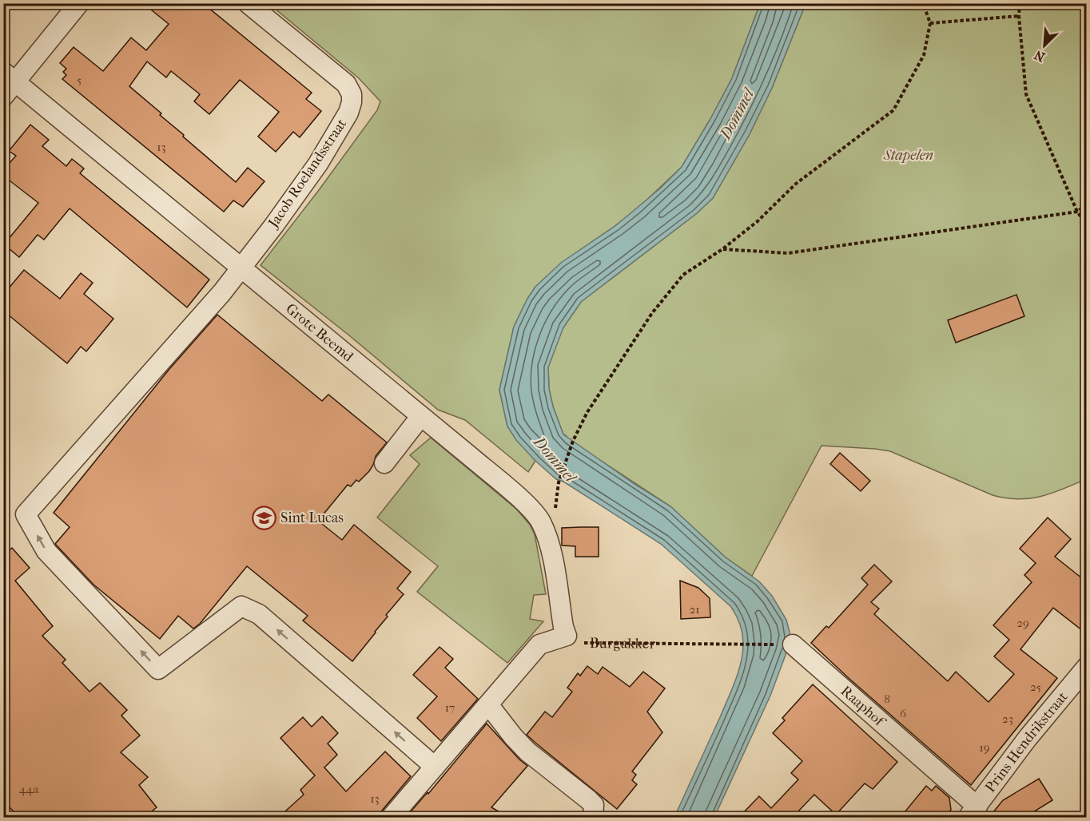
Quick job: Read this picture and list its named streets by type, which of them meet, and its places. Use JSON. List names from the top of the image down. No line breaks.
{"streets":{"street":["Jacob Roelandsstraat","Grote Beemd","Raaphof","Prins Hendrikstraat"],"path":["Burgakker"]},"crossings":[["Jacob Roelandsstraat","Grote Beemd"],["Grote Beemd","Burgakker"],["Burgakker","Raaphof"],["Raaphof","Prins Hendrikstraat"]],"water":["Dommel"],"parks":["Stapelen"],"places":{"school or university":["Sint Lucas"]},"house_numbers":["5","13","21","29","25","8","17","6","23","19","44a","13"],"north":"bottom left"}
